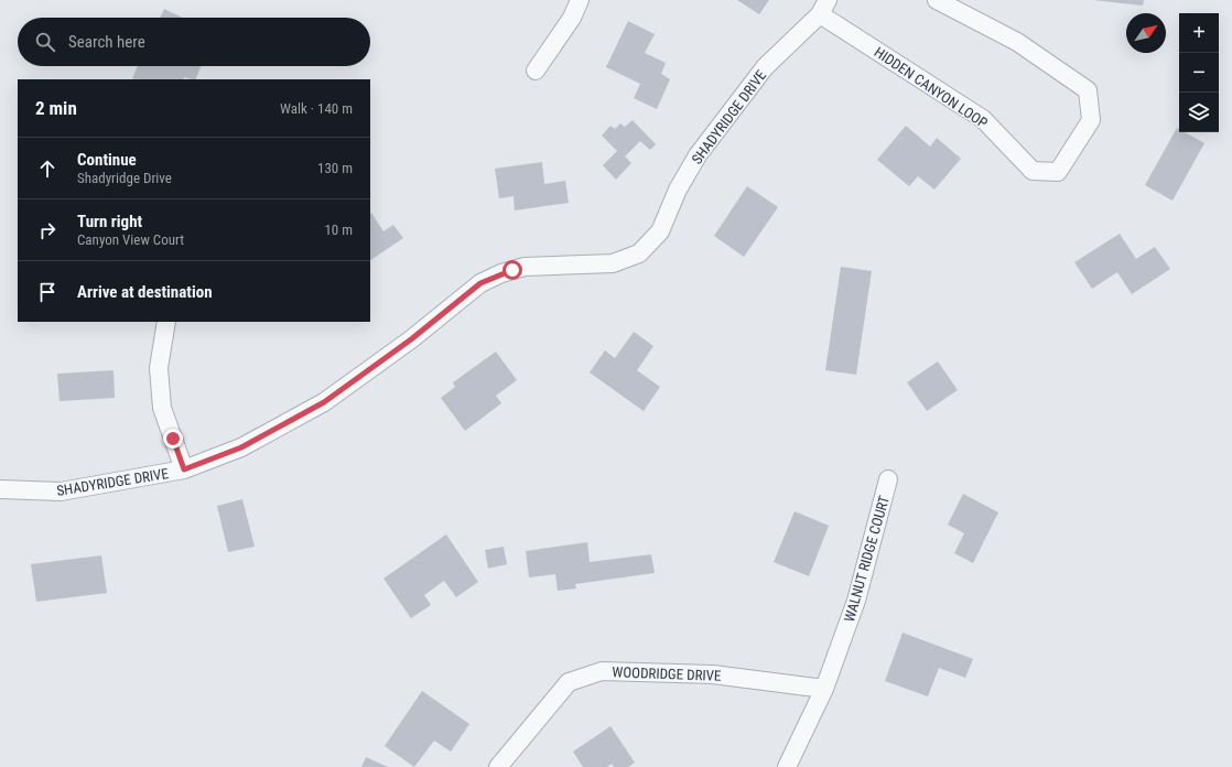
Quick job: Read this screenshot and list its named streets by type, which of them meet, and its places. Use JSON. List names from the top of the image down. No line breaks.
{"streets":{"street":["HIDDEN CANYON LOOP","SHADYRIDGE DRIVE","WALNUT RIDGE COURT","WOODRIDGE DRIVE"]},"crossings":[["HIDDEN CANYON LOOP","SHADYRIDGE DRIVE"],["WALNUT RIDGE COURT","WOODRIDGE DRIVE"]],"north":"top right","page":{"map_buttons":["+","−"],"search":"Search here","heading":["2 min","Walk · 140 m"],"list":[["Continue","Shadyridge Drive","130 m"],["Turn right","Canyon View Court","10 m"],"Arrive at destination"]}}
